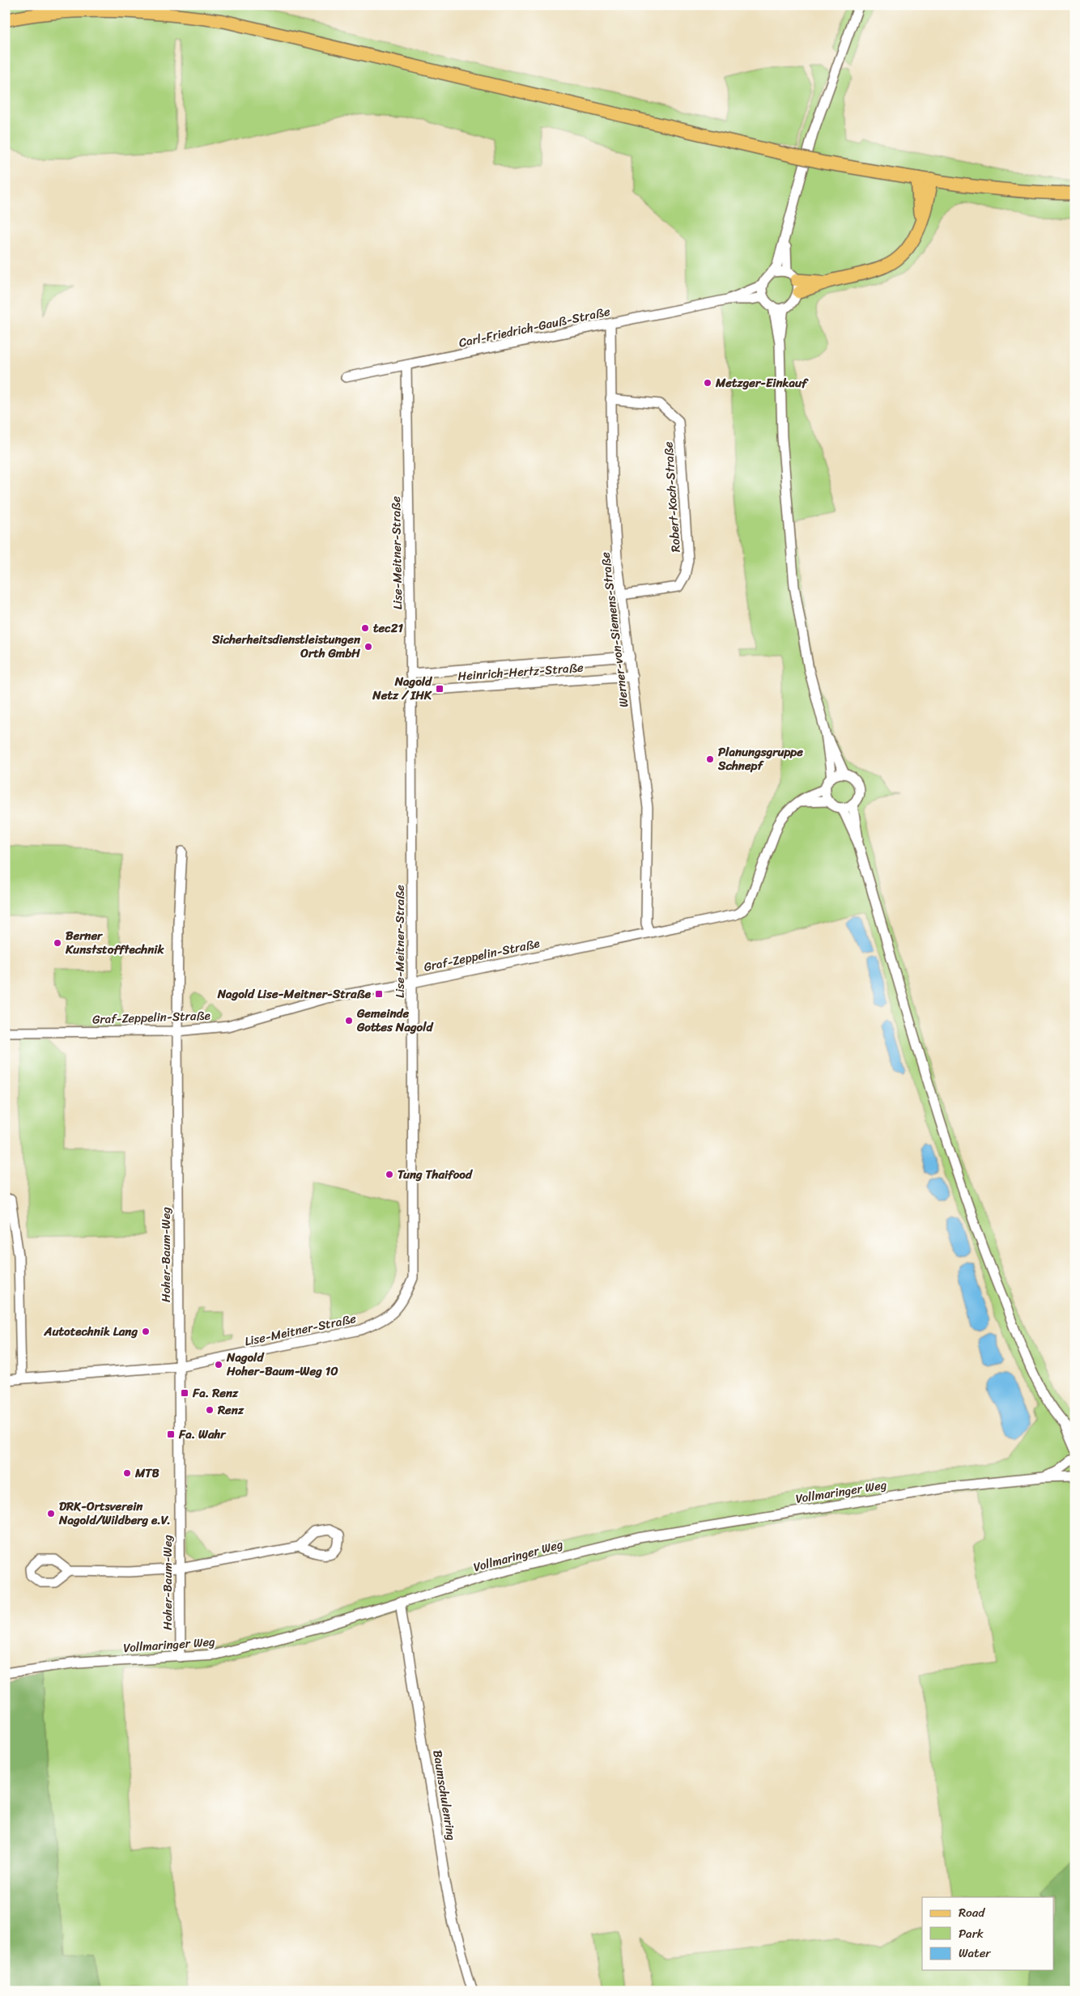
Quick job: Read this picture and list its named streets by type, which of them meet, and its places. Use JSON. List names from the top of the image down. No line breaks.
{"streets":{"street":["Carl-Friedrich-Gauß-Straße","Robert-Koch-Straße","Lise-Meitner-Straße","Werner-von-Siemens-Straße","Heinrich-Hertz-Straße","Graf-Zeppelin-Straße","Hoher-Baum-Weg","Vollmaringer Weg","Baumschulenring"]},"crossings":[["Carl-Friedrich-Gauß-Straße","Lise-Meitner-Straße"],["Carl-Friedrich-Gauß-Straße","Werner-von-Siemens-Straße"],["Robert-Koch-Straße","Werner-von-Siemens-Straße"],["Lise-Meitner-Straße","Heinrich-Hertz-Straße"],["Lise-Meitner-Straße","Graf-Zeppelin-Straße"],["Lise-Meitner-Straße","Hoher-Baum-Weg"],["Werner-von-Siemens-Straße","Heinrich-Hertz-Straße"],["Werner-von-Siemens-Straße","Graf-Zeppelin-Straße"],["Graf-Zeppelin-Straße","Hoher-Baum-Weg"],["Hoher-Baum-Weg","Vollmaringer Weg"],["Vollmaringer Weg","Baumschulenring"]],"places":{"other":["Metzger-Einkauf","tec21","Sicherheitsdienstleistungen Orth GmbH","Planungsgruppe Schnepf","Berner Kunststofftechnik","Gemeinde Gottes Nagold","Tung Thaifood","Autotechnik Lang","Nagold Hoher-Baum-Weg 10","Renz","MTB","DRK-Ortsverein Nagold/Wildberg e.V."],"transit":["Nagold Netz / IHK","Nagold Lise-Meitner-Straße","Fa. Renz","Fa. Wahr"]},"legend":["Road","Park","Water"]}
